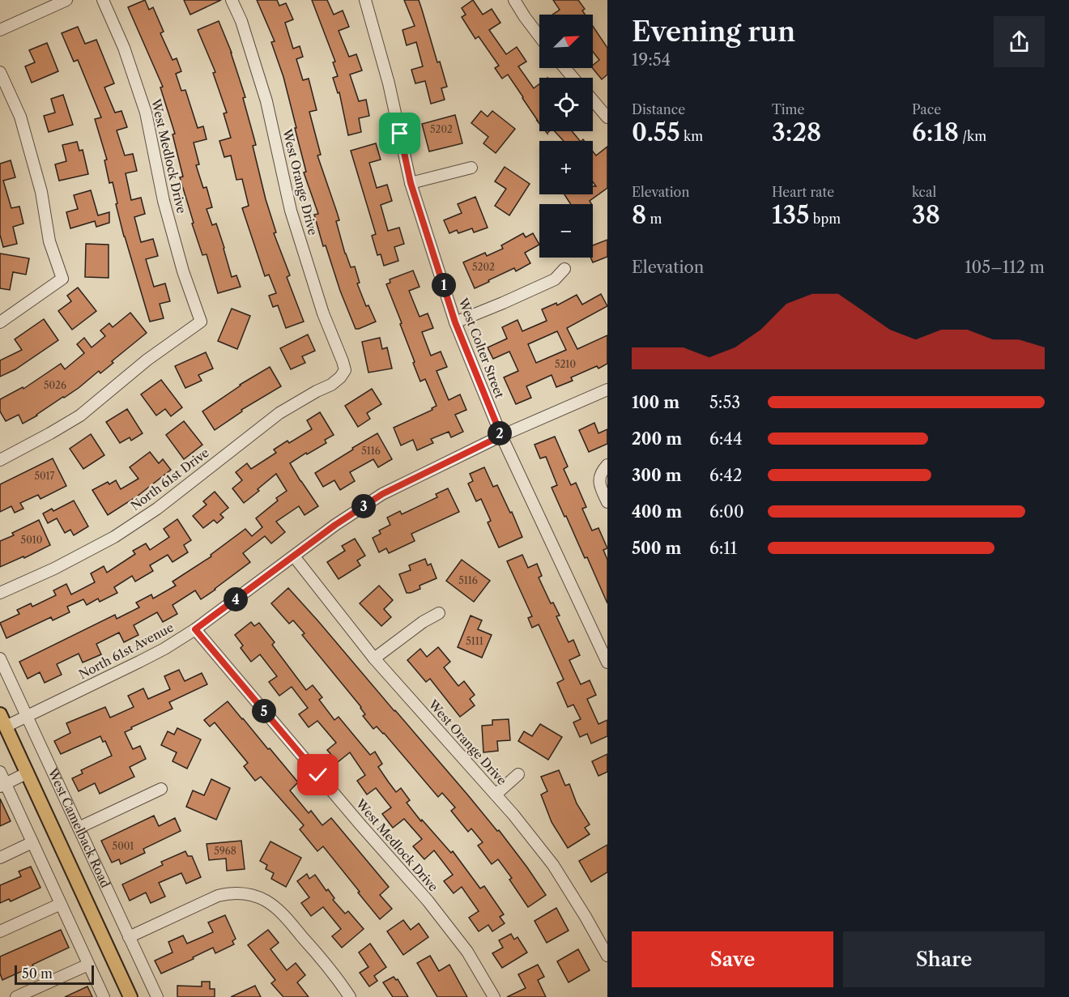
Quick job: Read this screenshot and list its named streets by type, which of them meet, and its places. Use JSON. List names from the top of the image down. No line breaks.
{"streets":{"main road":["West Camelback Road"],"street":["West Medlock Drive","West Orange Drive","West Colter Street","North 61st Drive","North 61st Avenue"]},"crossings":[["West Medlock Drive","North 61st Avenue"],["West Orange Drive","North 61st Drive"],["West Orange Drive","North 61st Avenue"],["West Colter Street","North 61st Avenue"],["North 61st Avenue","West Camelback Road"]],"house_numbers":["5202","5202","5210","5026","5116","5017","5010","5116","5111","5001","5968"],"scale_bar":"50 m","north":"top right","page":{"heading":["Evening run","19:54"],"map_buttons":["+","−"],"stats":[["Distance","0.55 km"],["Time","3:28"],["Pace","6:18 /km"],["Elevation","8 m"],["Heart rate","135 bpm"],["kcal","38"]],"chart":["Elevation","105–112 m"],"pins":["1","2","3","4","5"],"list":[{"name":"100 m","note":"5:53"},{"name":"200 m","note":"6:44"},{"name":"300 m","note":"6:42"},{"name":"400 m","note":"6:00"},{"name":"500 m","note":"6:11"}],"buttons":["Save","Share"],"scale":"50 m"}}
